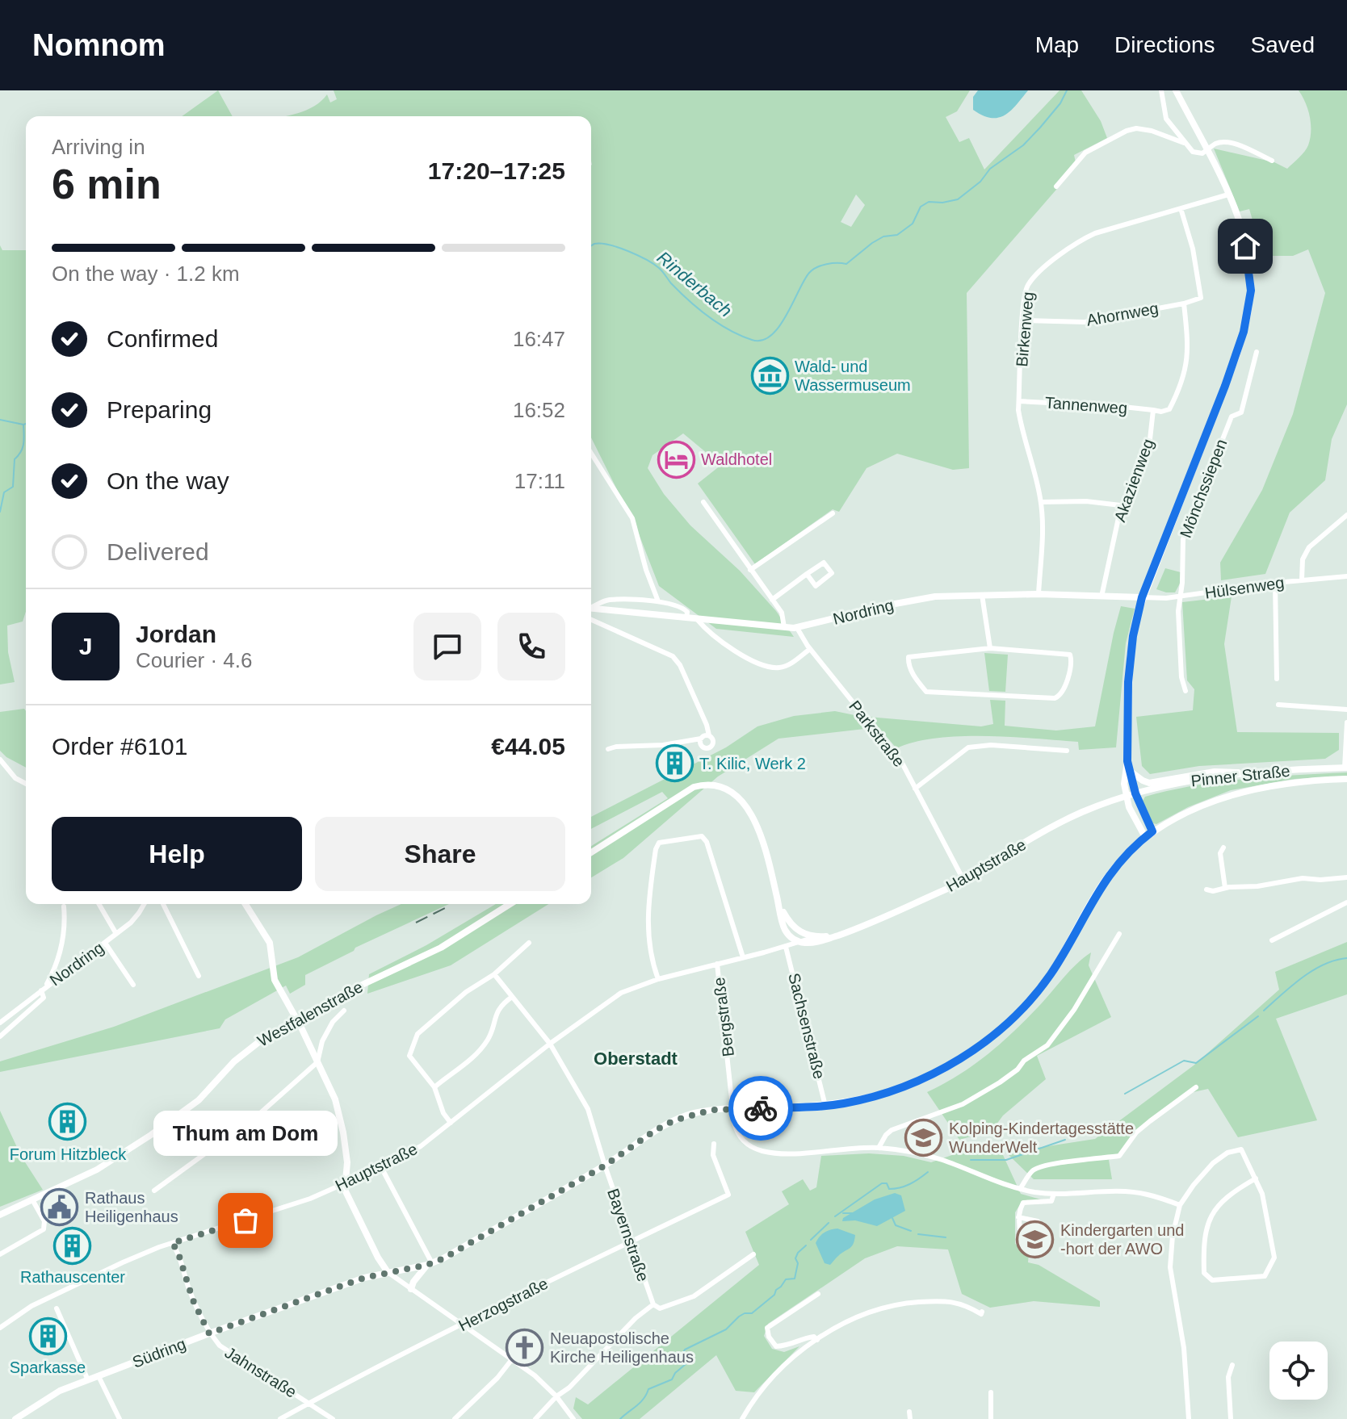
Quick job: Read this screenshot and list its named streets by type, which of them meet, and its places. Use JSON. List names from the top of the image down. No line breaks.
{"streets":{"street":["Ahornweg","Birkenweg","Tannenweg","Akazienweg","Mönchssiepen","Hülsenweg","Nordring","Parkstraße","Pinner Straße","Hauptstraße","Westfalenstraße","Bergstraße","Sachsenstraße","Bayernstraße","Herzogstraße","Südring","Jahnstraße"]},"crossings":[["Ahornweg","Birkenweg"],["Birkenweg","Tannenweg"],["Birkenweg","Nordring"],["Tannenweg","Akazienweg"],["Akazienweg","Nordring"],["Mönchssiepen","Hülsenweg"],["Hülsenweg","Nordring"],["Nordring","Parkstraße"],["Parkstraße","Hauptstraße"],["Pinner Straße","Hauptstraße"],["Hauptstraße","Bergstraße"],["Hauptstraße","Sachsenstraße"],["Hauptstraße","Bayernstraße"],["Hauptstraße","Jahnstraße"],["Bergstraße","Südring"],["Sachsenstraße","Südring"],["Bayernstraße","Herzogstraße"],["Bayernstraße","Südring"],["Herzogstraße","Jahnstraße"],["Südring","Jahnstraße"]],"districts":["Oberstadt"],"water":["Rinderbach"],"places":{"museum":["Wald- und Wassermuseum"],"hotel":["Waldhotel"],"building":["T. Kilic, Werk 2","Forum Hitzbleck","Rathauscenter","Sparkasse"],"school or university":["Kolping-Kindertagesstätte WunderWelt","Kindergarten und -hort der AWO"],"public building":["Rathaus Heiligenhaus"],"other":["Thum am Dom"],"church":["Neuapostolische Kirche Heiligenhaus"]},"page":{"header":"Nomnom","nav":["Map","Directions","Saved"],"heading":["6 min","Arriving in","17:20–17:25"],"panel":["Jordan","Courier · 4.6","Order #6101","€44.05"],"bar":"On the way · 1.2 km","list":[["Confirmed","16:47"],["Preparing","16:52"],["On the way","17:11"],"Delivered"],"round":"J","buttons":["Help","Share"],"bubble":"Thum am Dom"}}
